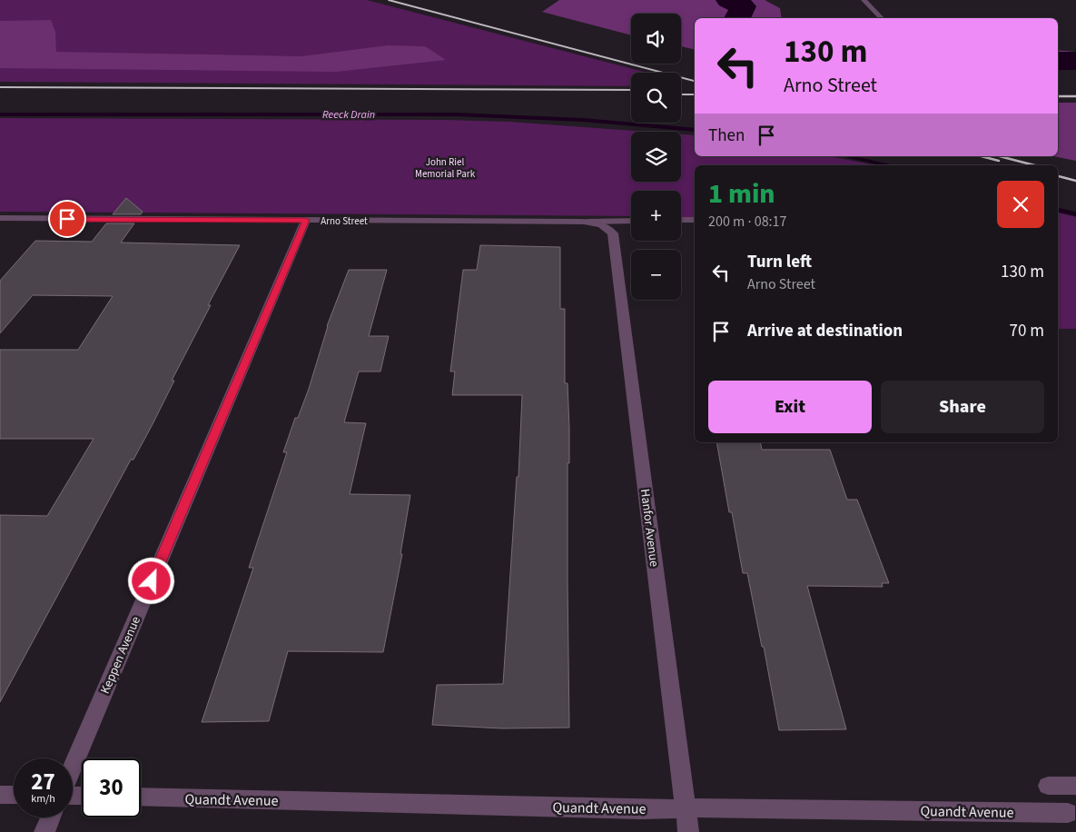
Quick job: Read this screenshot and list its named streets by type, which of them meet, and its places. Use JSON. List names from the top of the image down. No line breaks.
{"streets":{"street":["Arno Street","Hanfor Avenue","Keppen Avenue","Quandt Avenue"]},"crossings":[["Arno Street","Hanfor Avenue"],["Arno Street","Keppen Avenue"],["Hanfor Avenue","Quandt Avenue"]],"water":["Reeck Drain"],"parks":["John Riel Memorial Park"],"page":{"map_buttons":["+","−"],"turn":["130 m","Arno Street"],"then":"Then","heading":["1 min","200 m · 08:17"],"list":[{"name":"Turn left","note":"Arno Street","value":"130 m"},{"name":"Arrive at destination","value":"70 m"}],"buttons":["Exit","Share"],"speed":"27 km/h","limit":"30"}}
